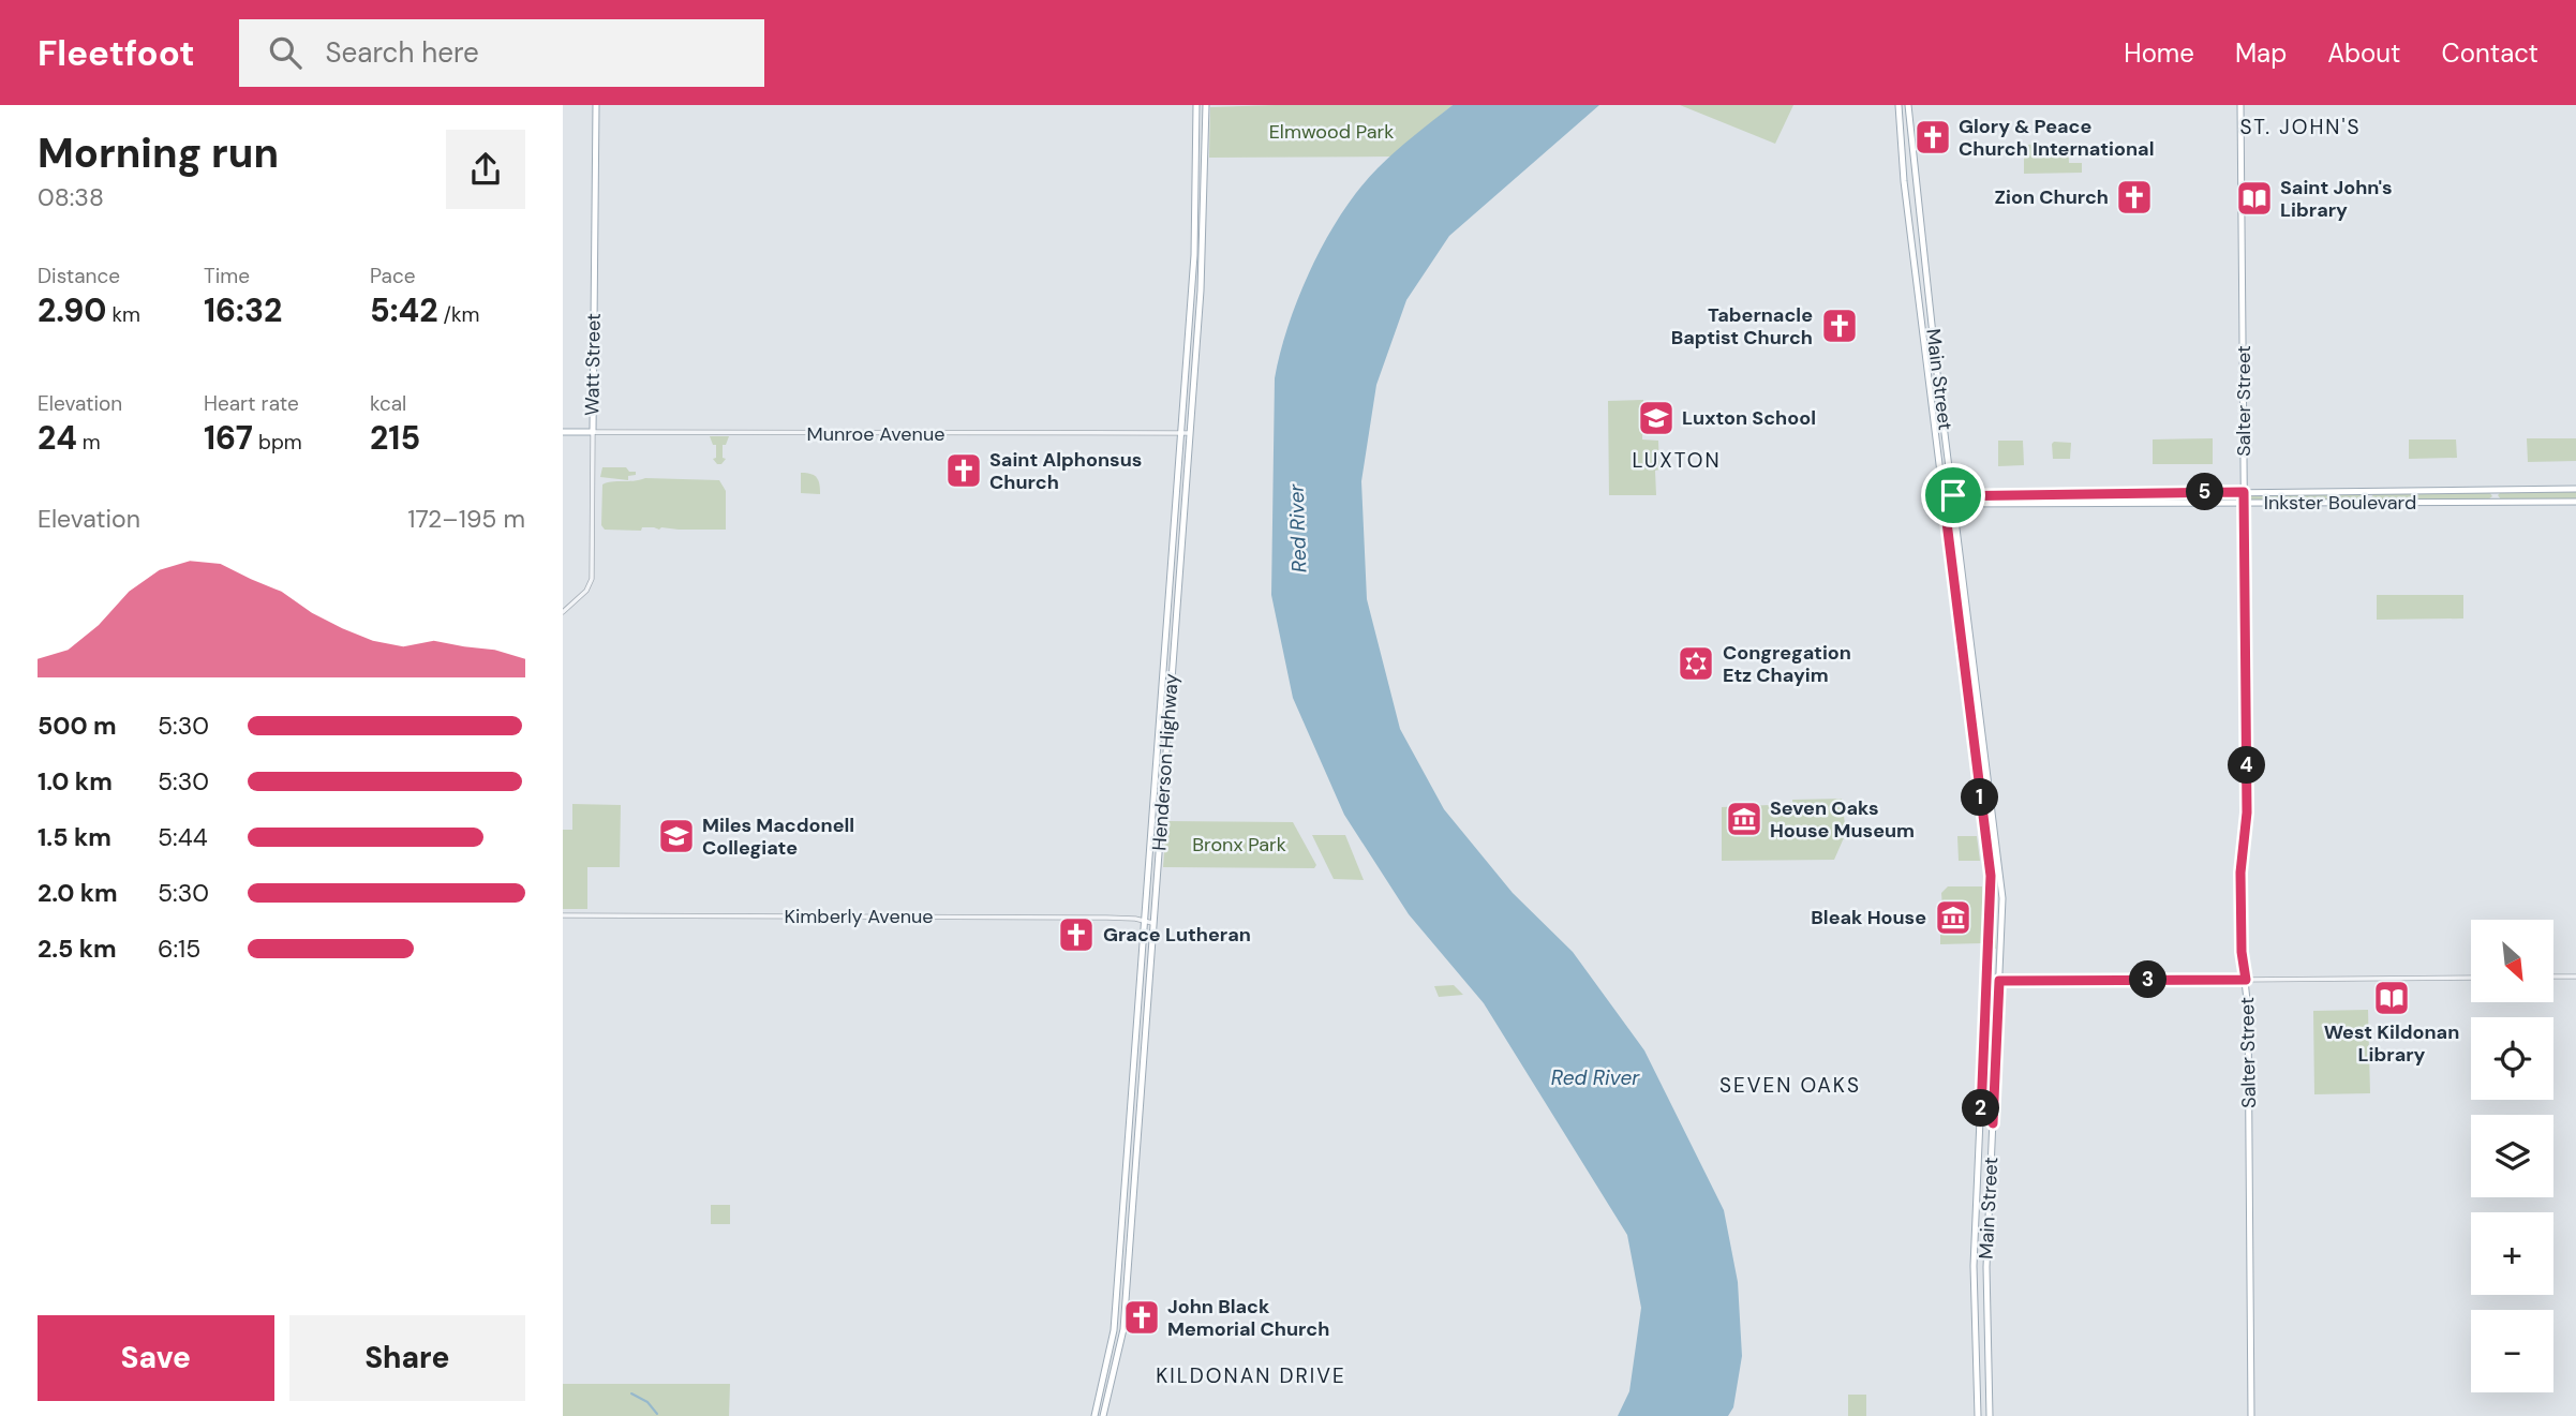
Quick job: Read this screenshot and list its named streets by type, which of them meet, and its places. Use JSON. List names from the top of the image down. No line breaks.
{"streets":{"main road":["Watt Street","Main Street","Salter Street","Munroe Avenue","Inkster Boulevard","Henderson Highway"],"street":["Kimberly Avenue"]},"crossings":[["Watt Street","Munroe Avenue"],["Main Street","Inkster Boulevard"],["Salter Street","Inkster Boulevard"],["Munroe Avenue","Henderson Highway"],["Henderson Highway","Kimberly Avenue"]],"districts":["ST. JOHN'S","LUXTON","SEVEN OAKS","KILDONAN DRIVE"],"water":["Red River"],"parks":["Elmwood Park","Bronx Park"],"places":{"church":["Glory & Peace Church International","Zion Church","Tabernacle Baptist Church","Saint Alphonsus Church","Grace Lutheran","John Black Memorial Church"],"library":["Saint John's Library","West Kildonan Library"],"school or university":["Luxton School","Miles Macdonell Collegiate"],"synagogue":["Congregation Etz Chayim"],"museum":["Seven Oaks House Museum","Bleak House"]},"north":"bottom right","page":{"header":"Fleetfoot","search":"Search here","nav":["Home","Map","About","Contact"],"heading":["Morning run","08:38"],"stats":[["Distance","2.90 km"],["Time","16:32"],["Pace","5:42 /km"],["Elevation","24 m"],["Heart rate","167 bpm"],["kcal","215"]],"pins":["5","4","1","3","2"],"chart":["Elevation","172–195 m"],"list":[{"name":"500 m","note":"5:30"},{"name":"1.0 km","note":"5:30"},{"name":"1.5 km","note":"5:44"},{"name":"2.0 km","note":"5:30"},{"name":"2.5 km","note":"6:15"}],"map_buttons":["+","−"],"buttons":["Save","Share"]}}
